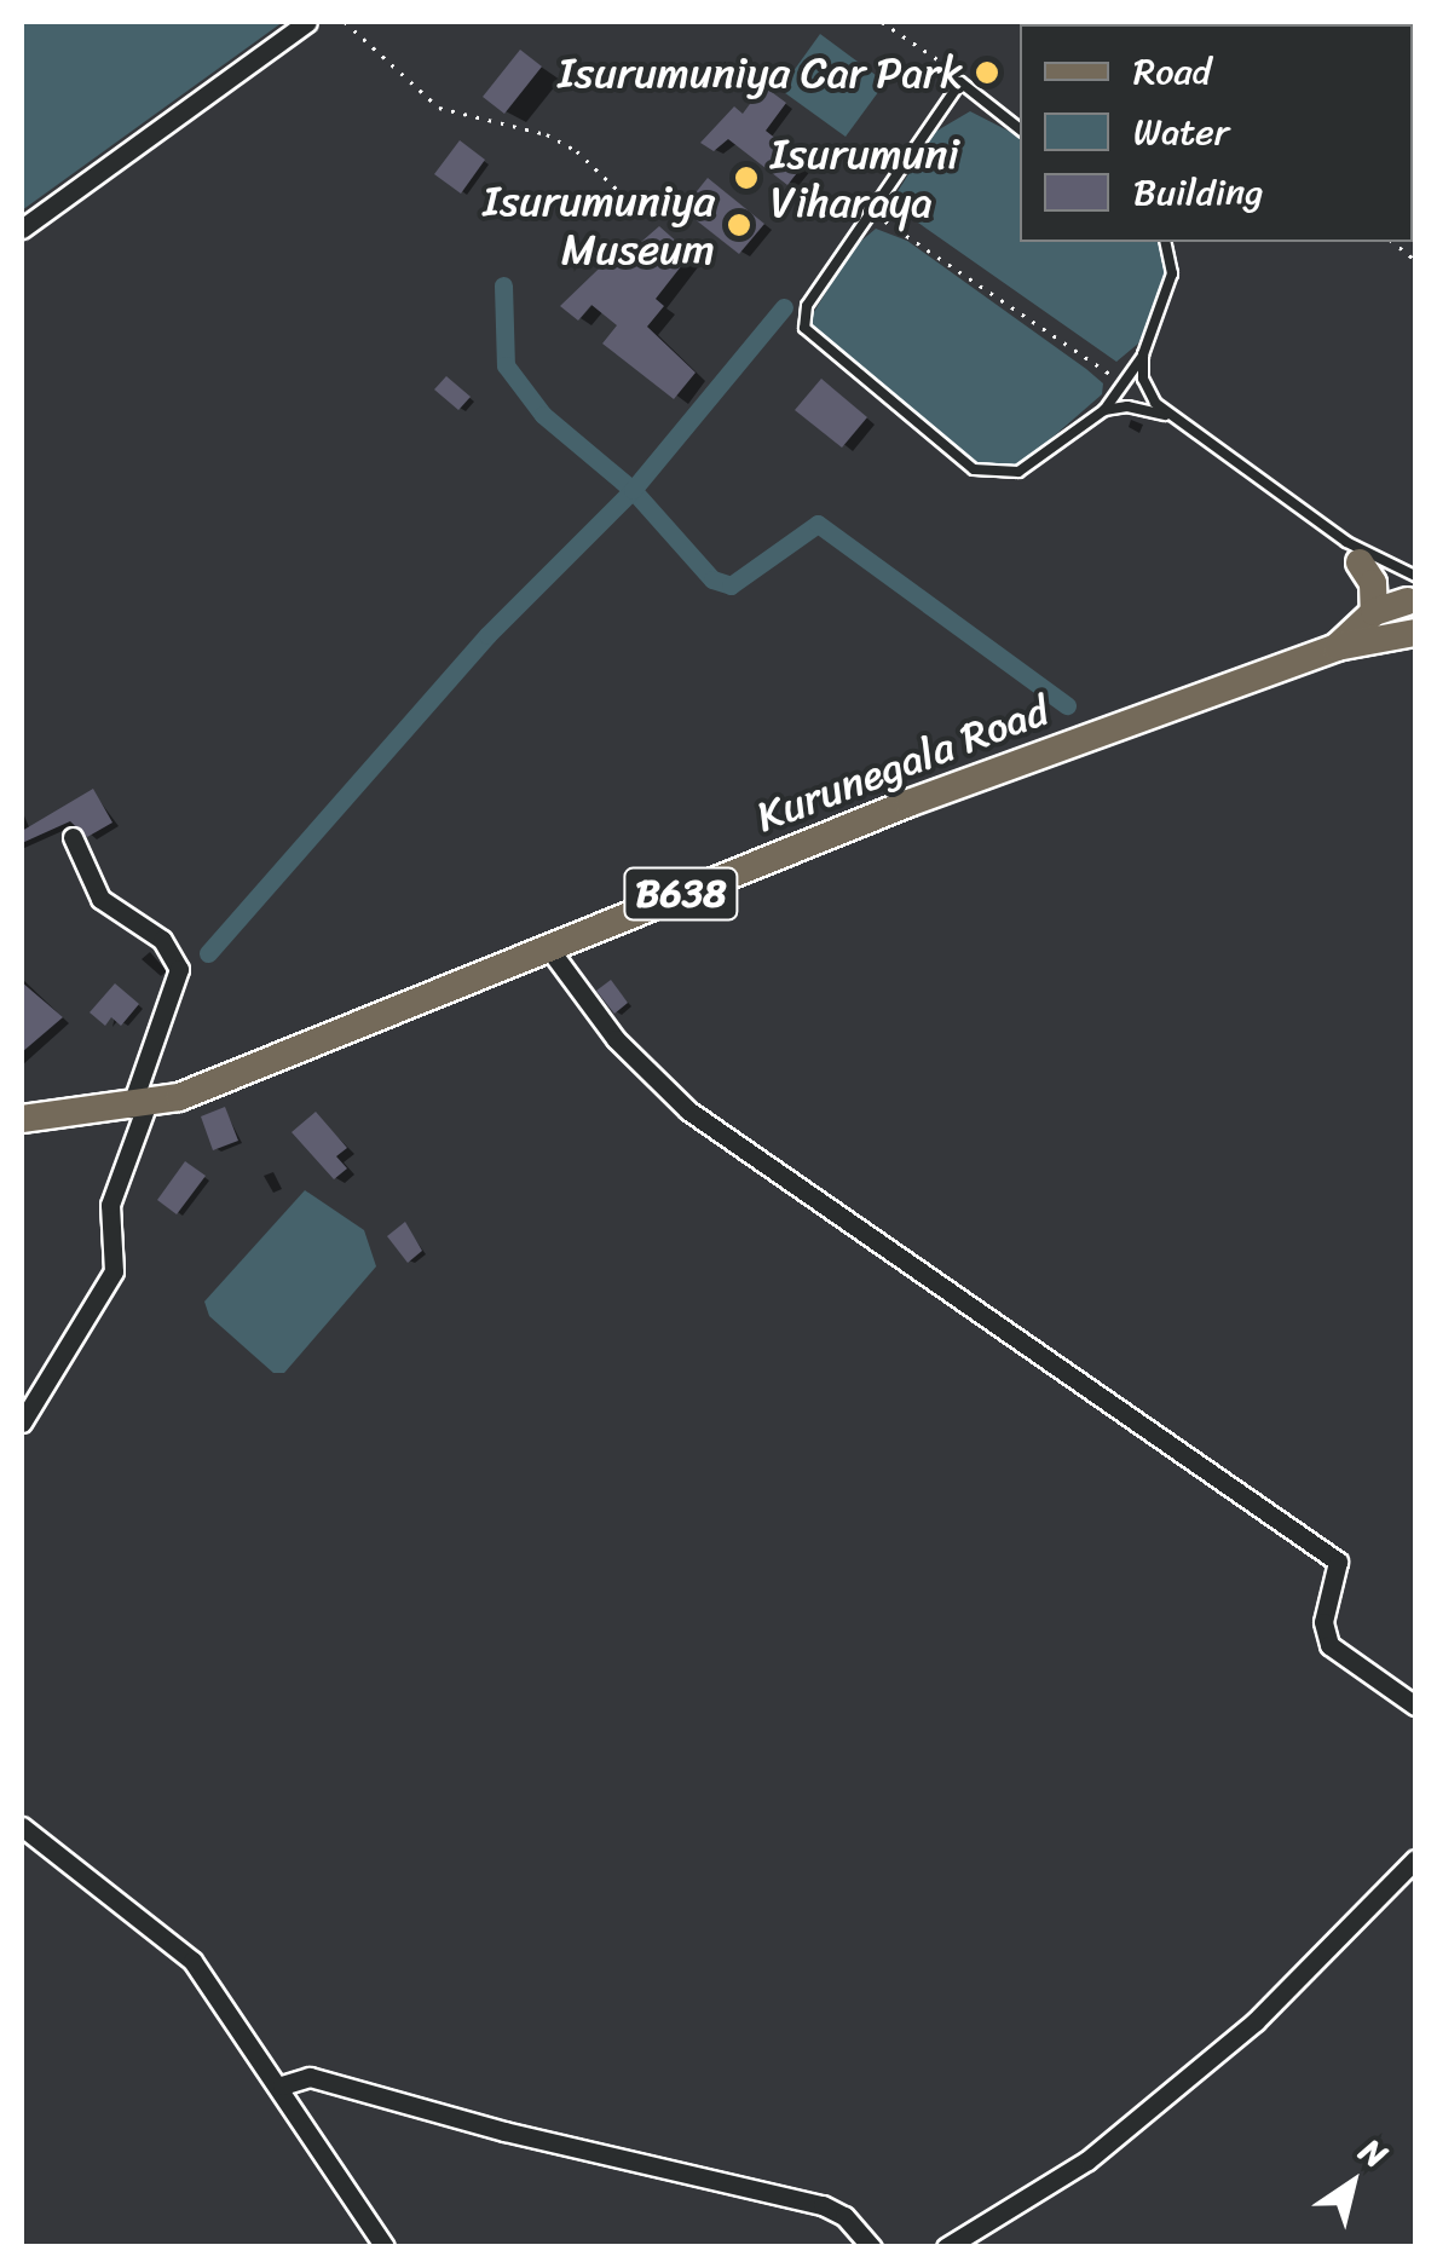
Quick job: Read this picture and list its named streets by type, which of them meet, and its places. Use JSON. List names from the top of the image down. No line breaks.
{"streets":{"main road":["Kurunegala Road","B638"]},"places":["Isurumuniya Car Park","Isurumuni Viharaya","Isurumuniya Museum"],"legend":["Road","Water","Building"],"north":"top right"}
